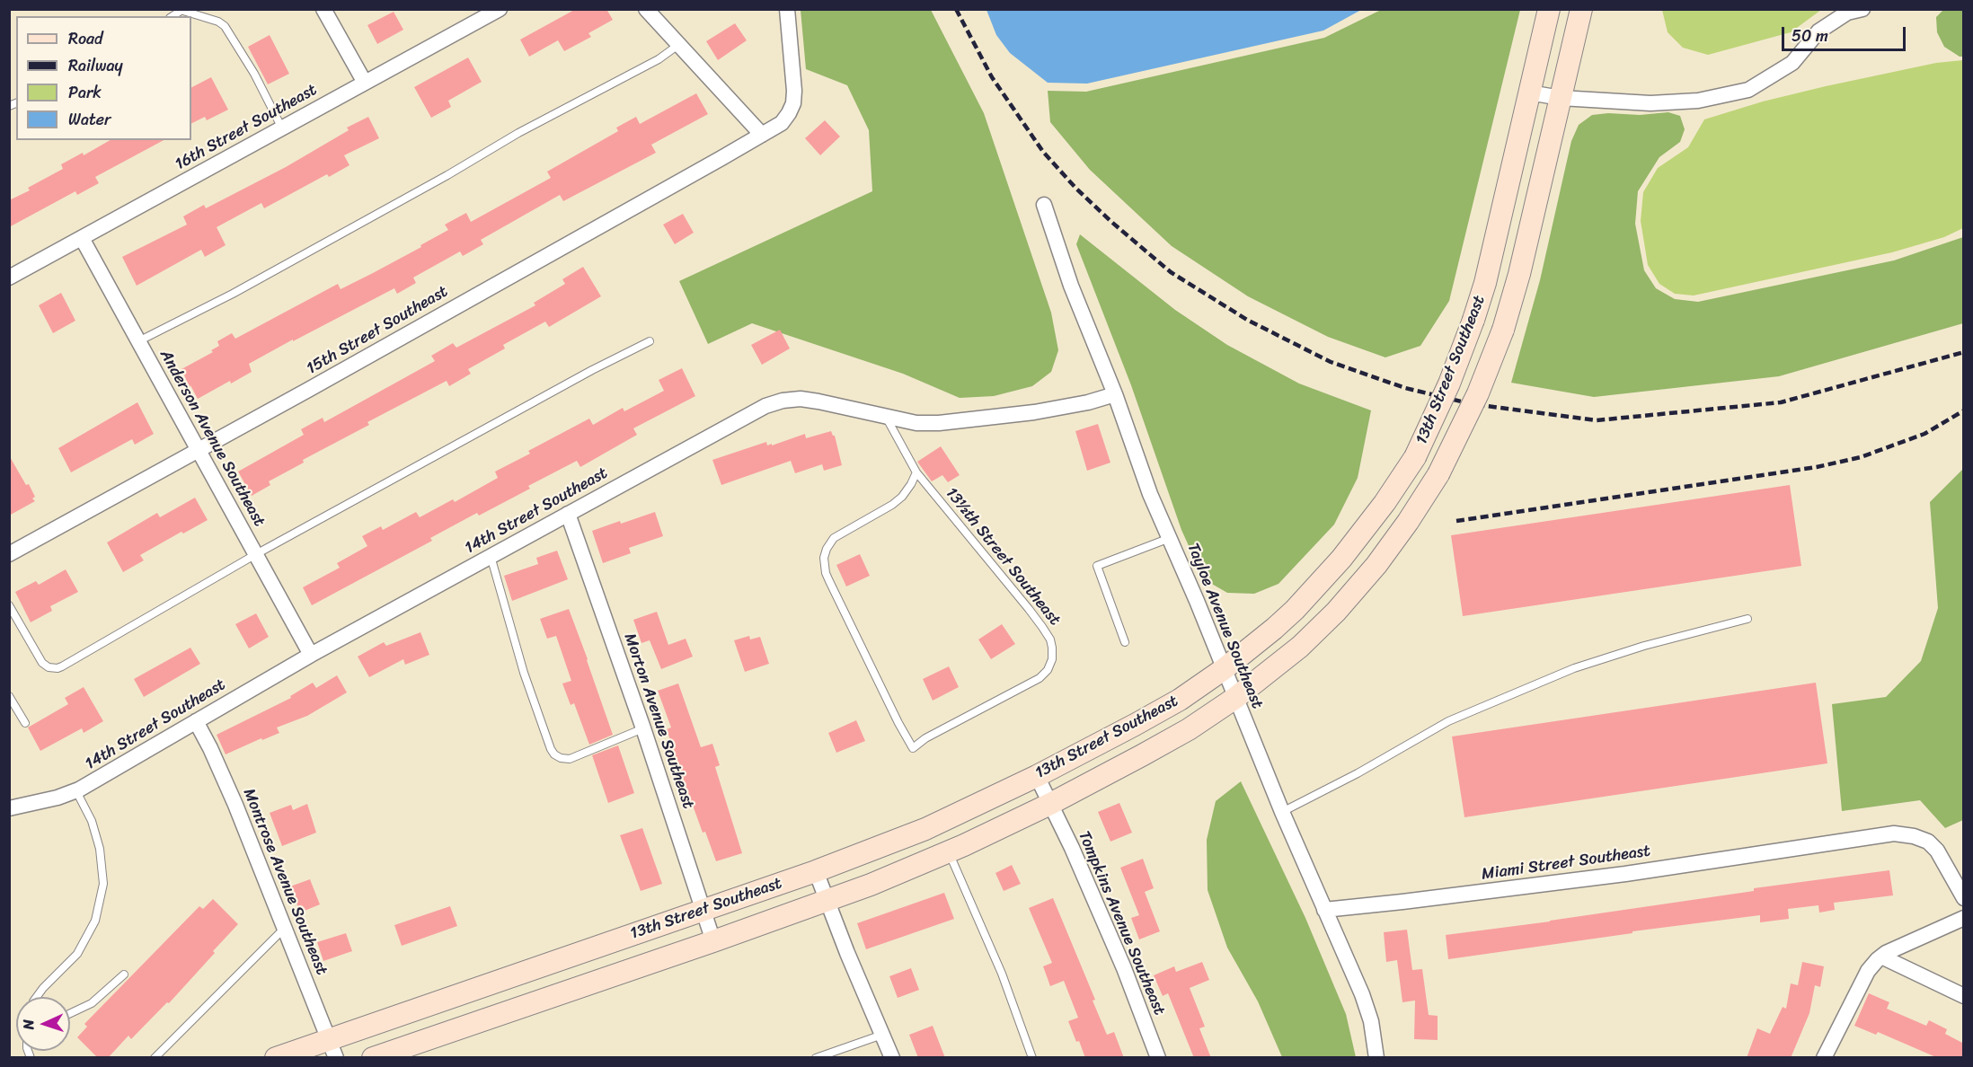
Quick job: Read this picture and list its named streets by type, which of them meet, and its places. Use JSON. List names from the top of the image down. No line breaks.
{"streets":{"main road":["13th Street Southeast"],"street":["16th Street Southeast","15th Street Southeast","Anderson Avenue Southeast","14th Street Southeast","Tayloe Avenue Southeast","Morton Avenue Southeast","Miami Street Southeast","Montrose Avenue Southeast","Tompkins Avenue Southeast"],"lane":["13½th Street Southeast"]},"crossings":[["16th Street Southeast","Anderson Avenue Southeast"],["15th Street Southeast","Anderson Avenue Southeast"],["13th Street Southeast","Tayloe Avenue Southeast"],["13th Street Southeast","Morton Avenue Southeast"],["13th Street Southeast","Montrose Avenue Southeast"],["13th Street Southeast","Tompkins Avenue Southeast"],["Anderson Avenue Southeast","14th Street Southeast"],["14th Street Southeast","Tayloe Avenue Southeast"],["14th Street Southeast","Morton Avenue Southeast"],["14th Street Southeast","Montrose Avenue Southeast"],["Tayloe Avenue Southeast","Miami Street Southeast"]],"legend":["Road","Railway","Park","Water"],"scale_bar":"50 m","north":"left"}
